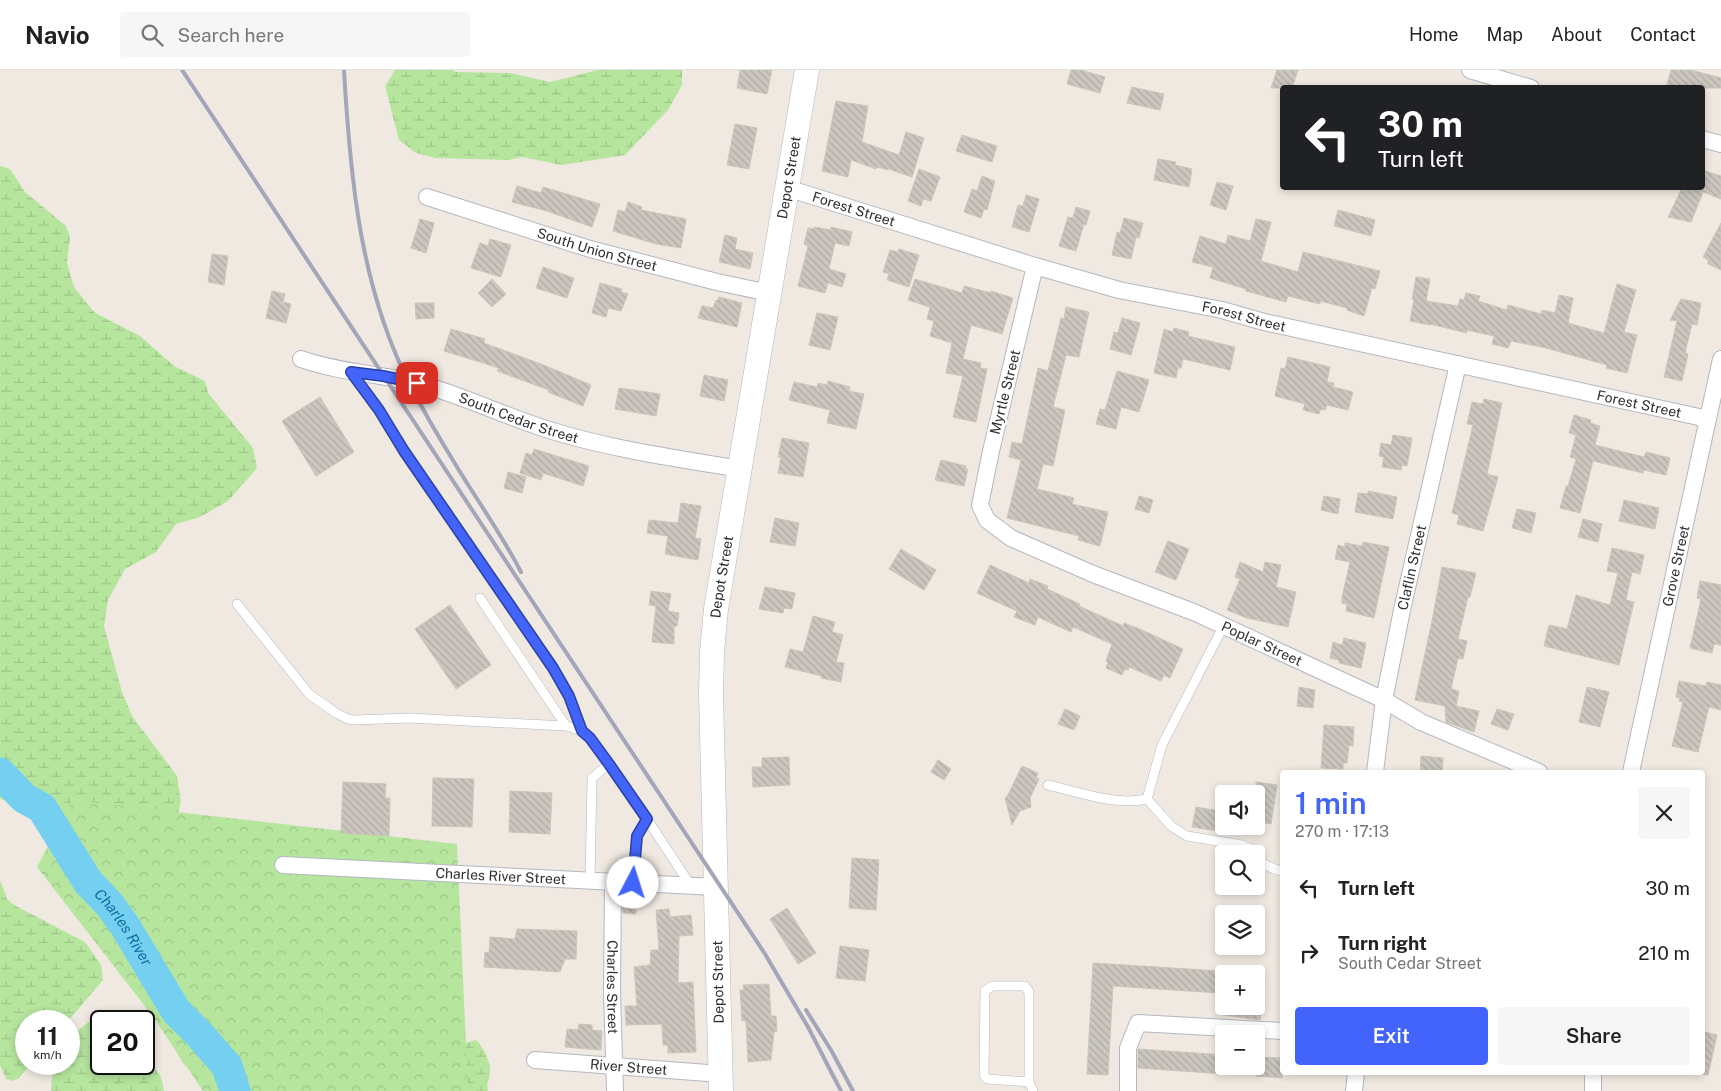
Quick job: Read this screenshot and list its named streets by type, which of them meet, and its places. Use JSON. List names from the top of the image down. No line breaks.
{"streets":{"main road":["Depot Street"],"street":["Forest Street","South Union Street","Myrtle Street","South Cedar Street","Grove Street","Claflin Street","Poplar Street","Charles River Street","Charles Street","River Street"]},"crossings":[["Depot Street","Forest Street"],["Depot Street","South Union Street"],["Depot Street","South Cedar Street"],["Depot Street","Charles River Street"],["Depot Street","River Street"],["Forest Street","Myrtle Street"],["Forest Street","Grove Street"],["Forest Street","Claflin Street"],["Myrtle Street","Poplar Street"],["Claflin Street","Poplar Street"],["Charles River Street","Charles Street"],["Charles Street","River Street"]],"water":["Charles River"],"page":{"header":"Navio","search":"Search here","nav":["Home","Map","About","Contact"],"turn":["30 m","Turn left"],"heading":["1 min","270 m · 17:13"],"map_buttons":["+","−"],"list":[{"name":"Turn left","value":"30 m"},{"name":"Turn right","note":"South Cedar Street","value":"210 m"}],"buttons":["Exit","Share"],"speed":"11 km/h","limit":"20"}}
